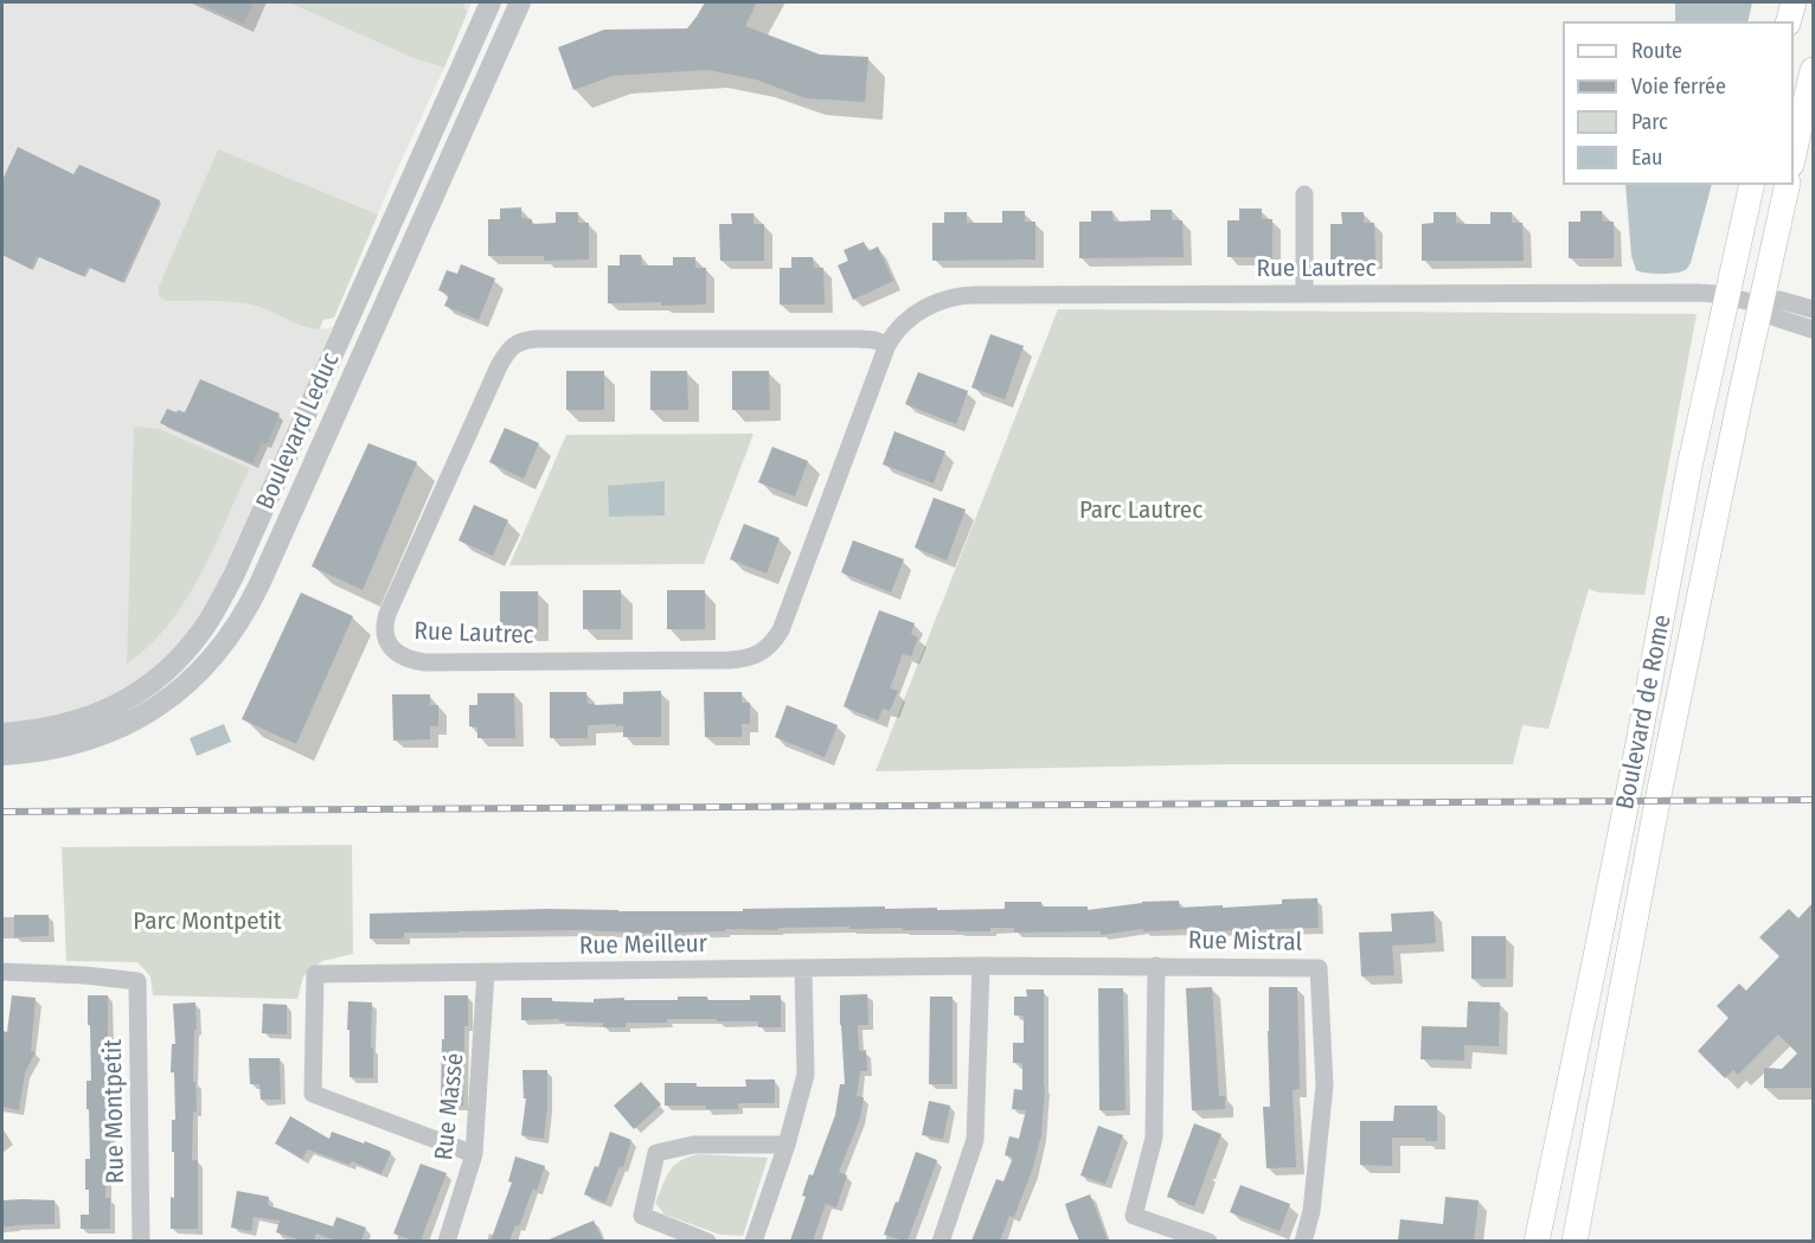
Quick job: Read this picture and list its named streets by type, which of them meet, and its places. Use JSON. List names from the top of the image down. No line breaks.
{"streets":{"main road":["Boulevard de Rome"],"street":["Rue Lautrec","Boulevard Leduc","Rue Mistral","Rue Meilleur","Rue Massé","Rue Montpetit"]},"crossings":[["Rue Lautrec","Boulevard de Rome"],["Rue Mistral","Rue Meilleur"],["Rue Meilleur","Rue Massé"]],"parks":["Parc Lautrec","Parc Montpetit"],"legend":["Route","Voie ferrée","Parc","Eau"]}
